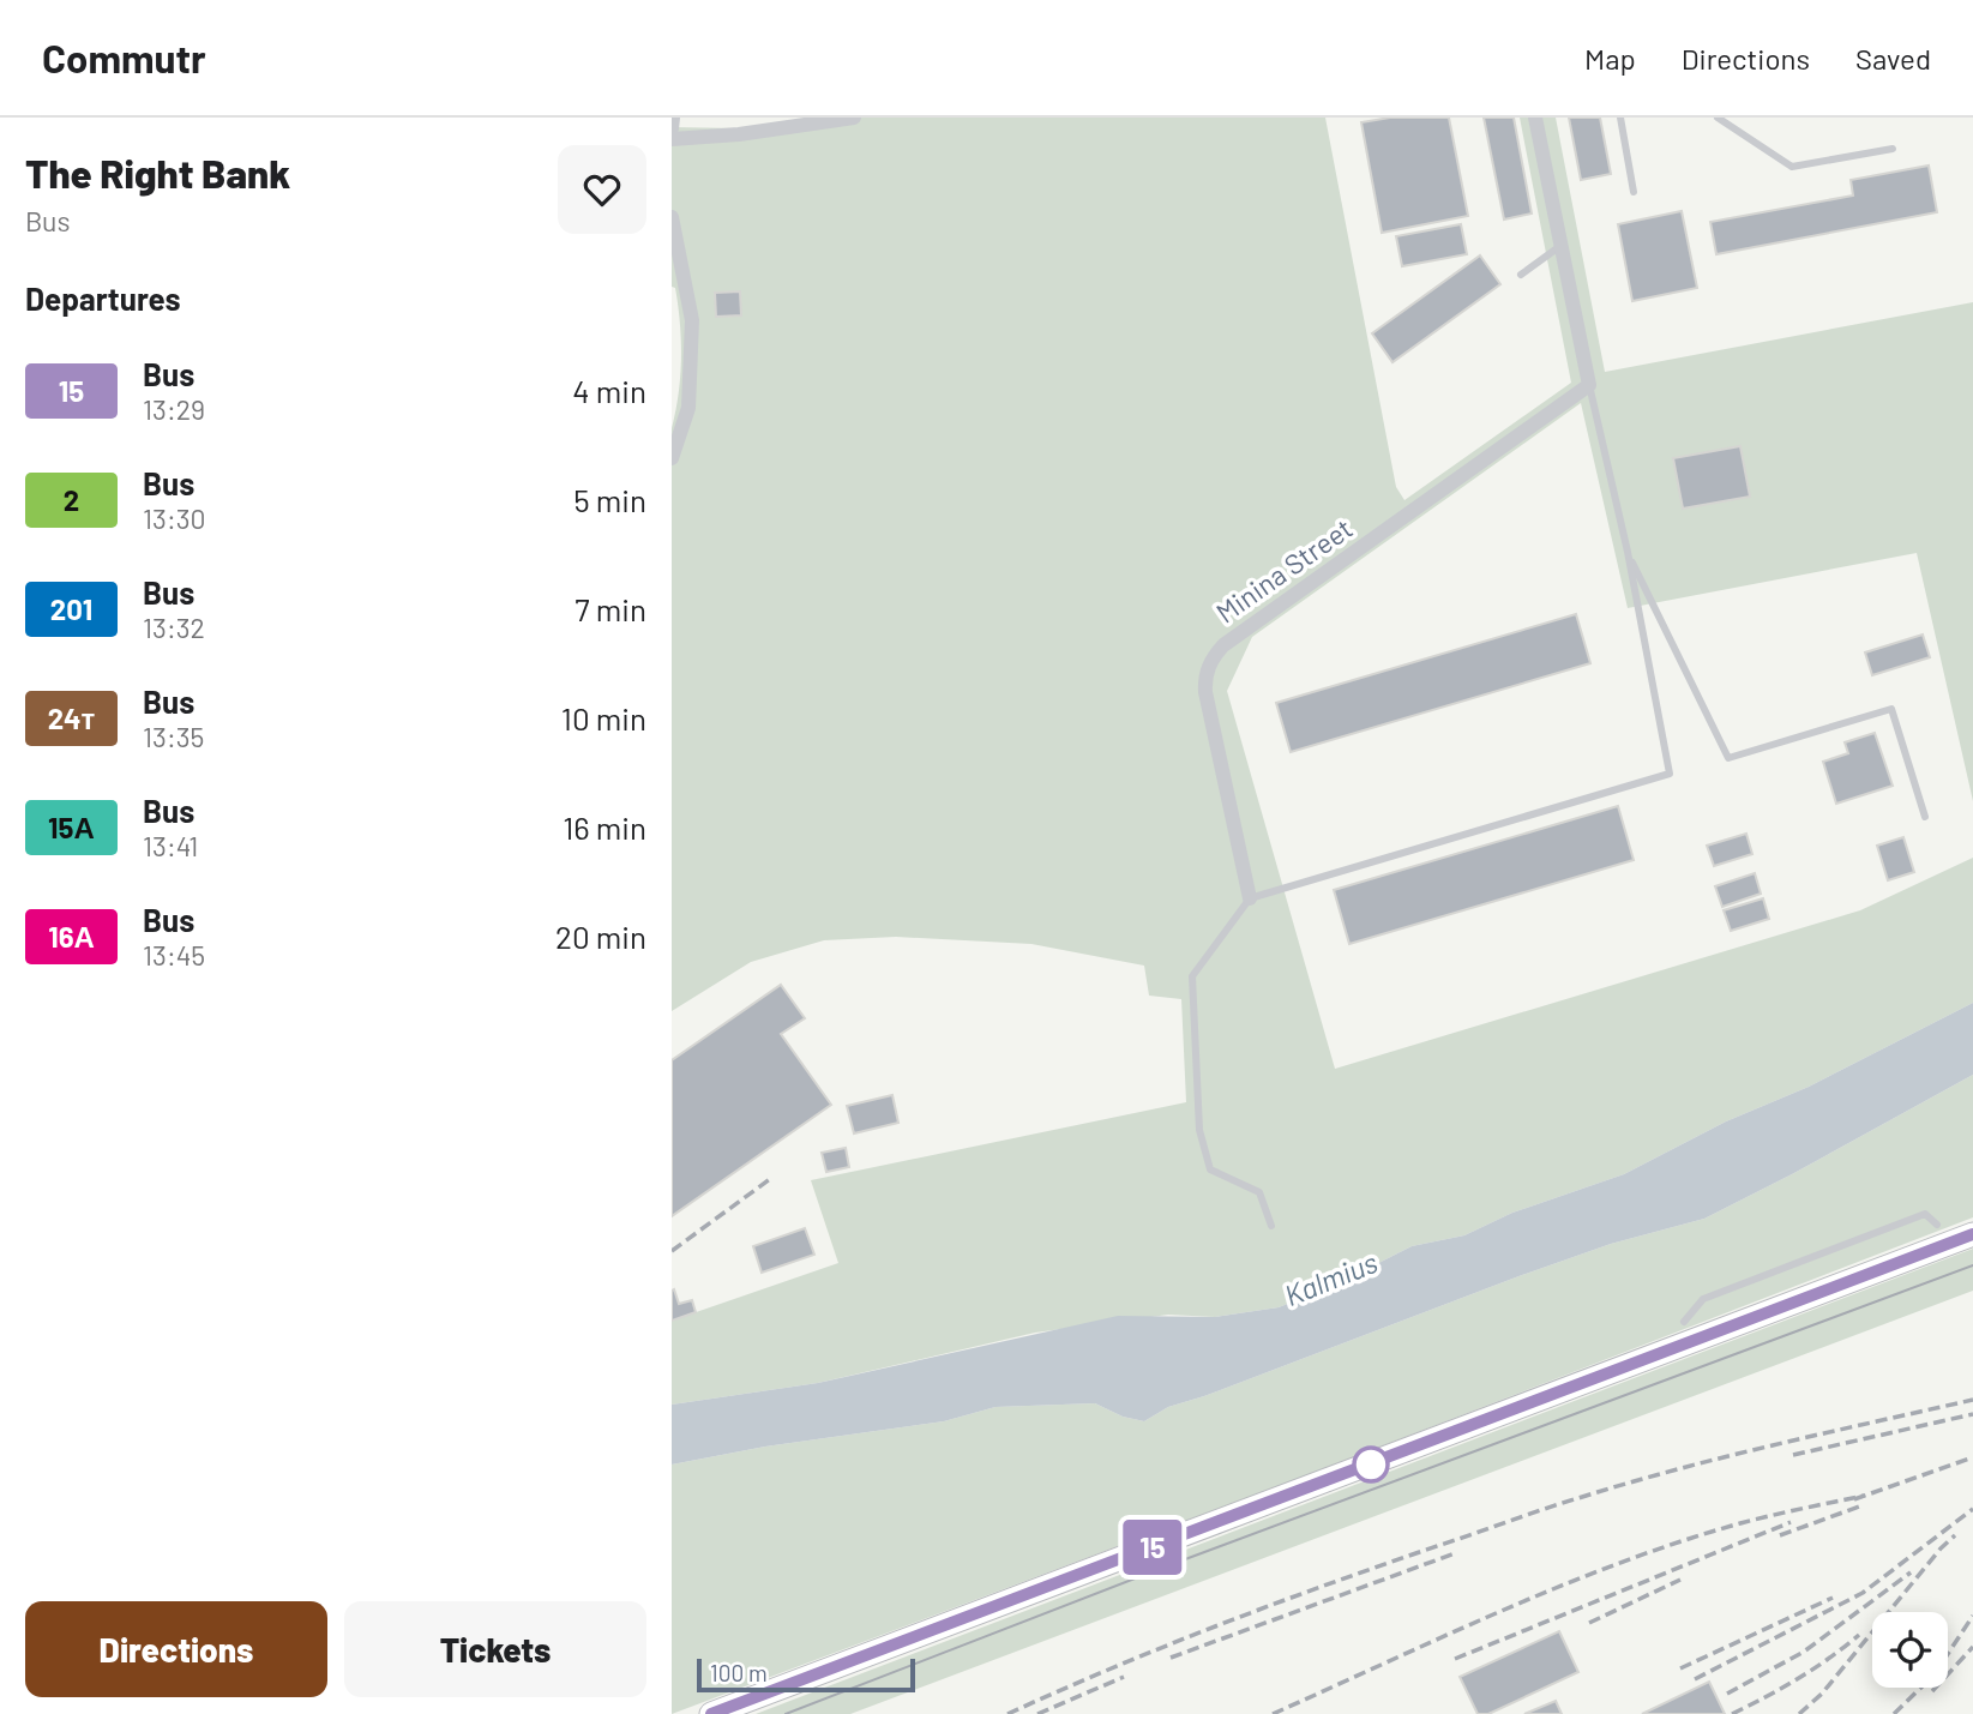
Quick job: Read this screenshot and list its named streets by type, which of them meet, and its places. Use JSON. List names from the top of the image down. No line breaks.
{"streets":{"street":["Minina Street"]},"water":["Kalmius"],"lines":["bus line 15"],"scale_bar":"100 m","page":{"header":"Commutr","nav":["Map","Directions","Saved"],"heading":[["The Right Bank","Bus"],"Departures"],"on_map":"15","list":[{"mark":"15","name":"Bus","note":"13:29","value":"4 min"},{"mark":"2","name":"Bus","note":"13:30","value":"5 min"},{"mark":"201","name":"Bus","note":"13:32","value":"7 min"},{"mark":"24т","name":"Bus","note":"13:35","value":"10 min"},{"mark":"15А","name":"Bus","note":"13:41","value":"16 min"},{"mark":"16А","name":"Bus","note":"13:45","value":"20 min"}],"buttons":["Directions","Tickets"],"scale":"100 m"}}
